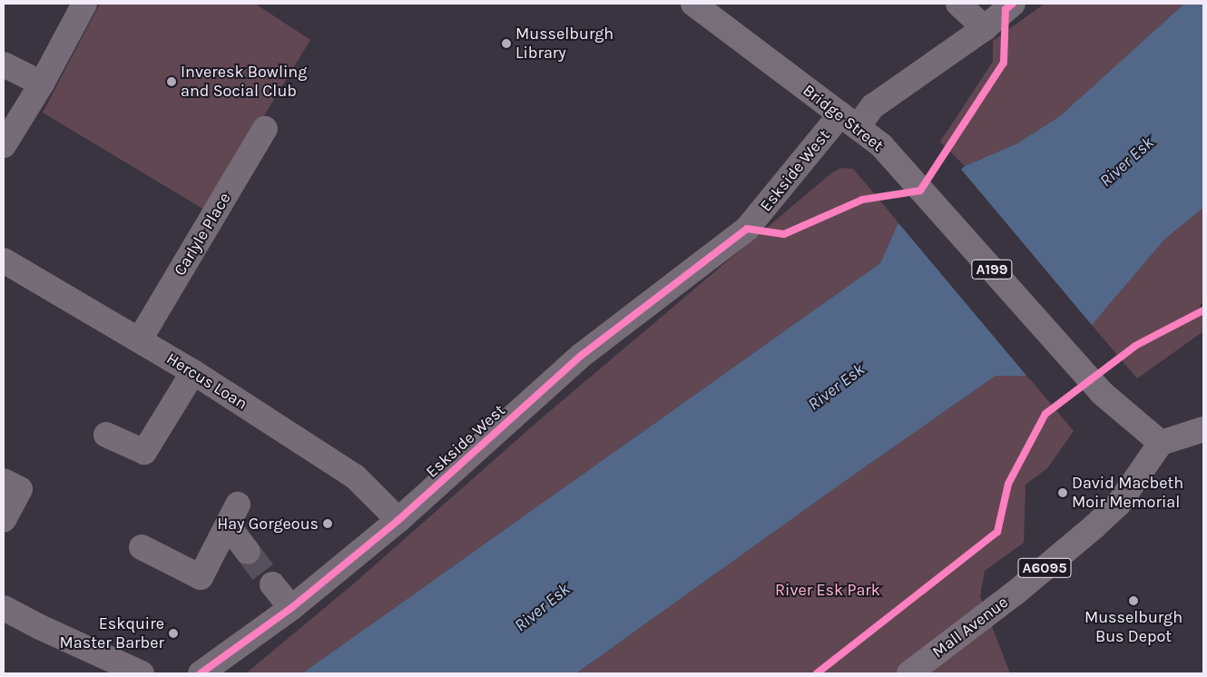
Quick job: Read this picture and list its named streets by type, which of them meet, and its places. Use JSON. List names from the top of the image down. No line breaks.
{"streets":{"main road":["Bridge Street","A199","A6095","Mall Avenue"],"street":["Eskside West","Carlyle Place","Hercus Loan"]},"crossings":[["Bridge Street","Eskside West"],["Bridge Street","Mall Avenue"],["Eskside West","Hercus Loan"],["Carlyle Place","Hercus Loan"]],"water":["River Esk"],"parks":["River Esk Park"],"places":["Musselburgh Library","Inveresk Bowling and Social Club","David Macbeth Moir Memorial","Hay Gorgeous","Musselburgh Bus Depot","Eskquire Master Barber"]}
